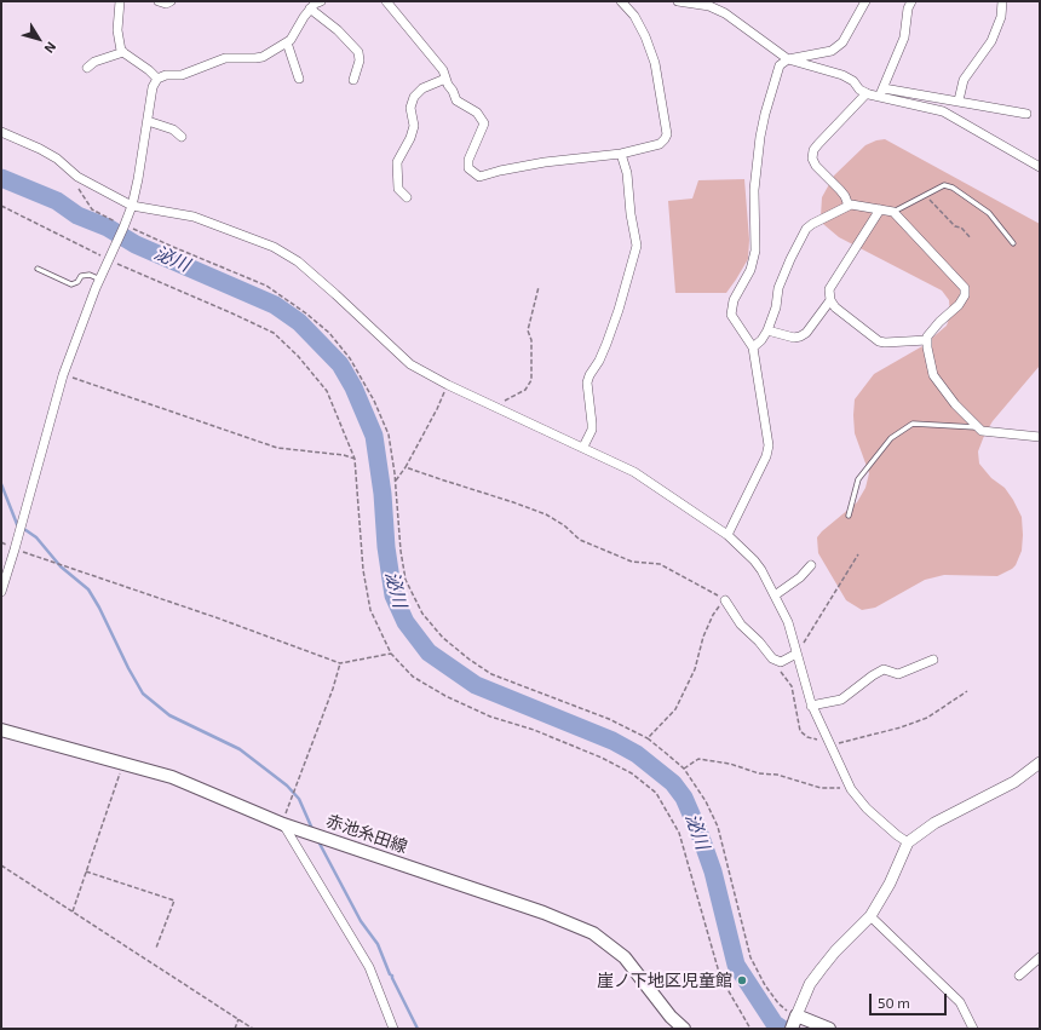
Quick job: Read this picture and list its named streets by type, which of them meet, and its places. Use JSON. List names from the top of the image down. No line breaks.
{"streets":{"main road":["赤池糸田線"]},"water":["泌川"],"places":["崖ノ下地区児童館"],"scale_bar":"50 m","north":"bottom right"}
